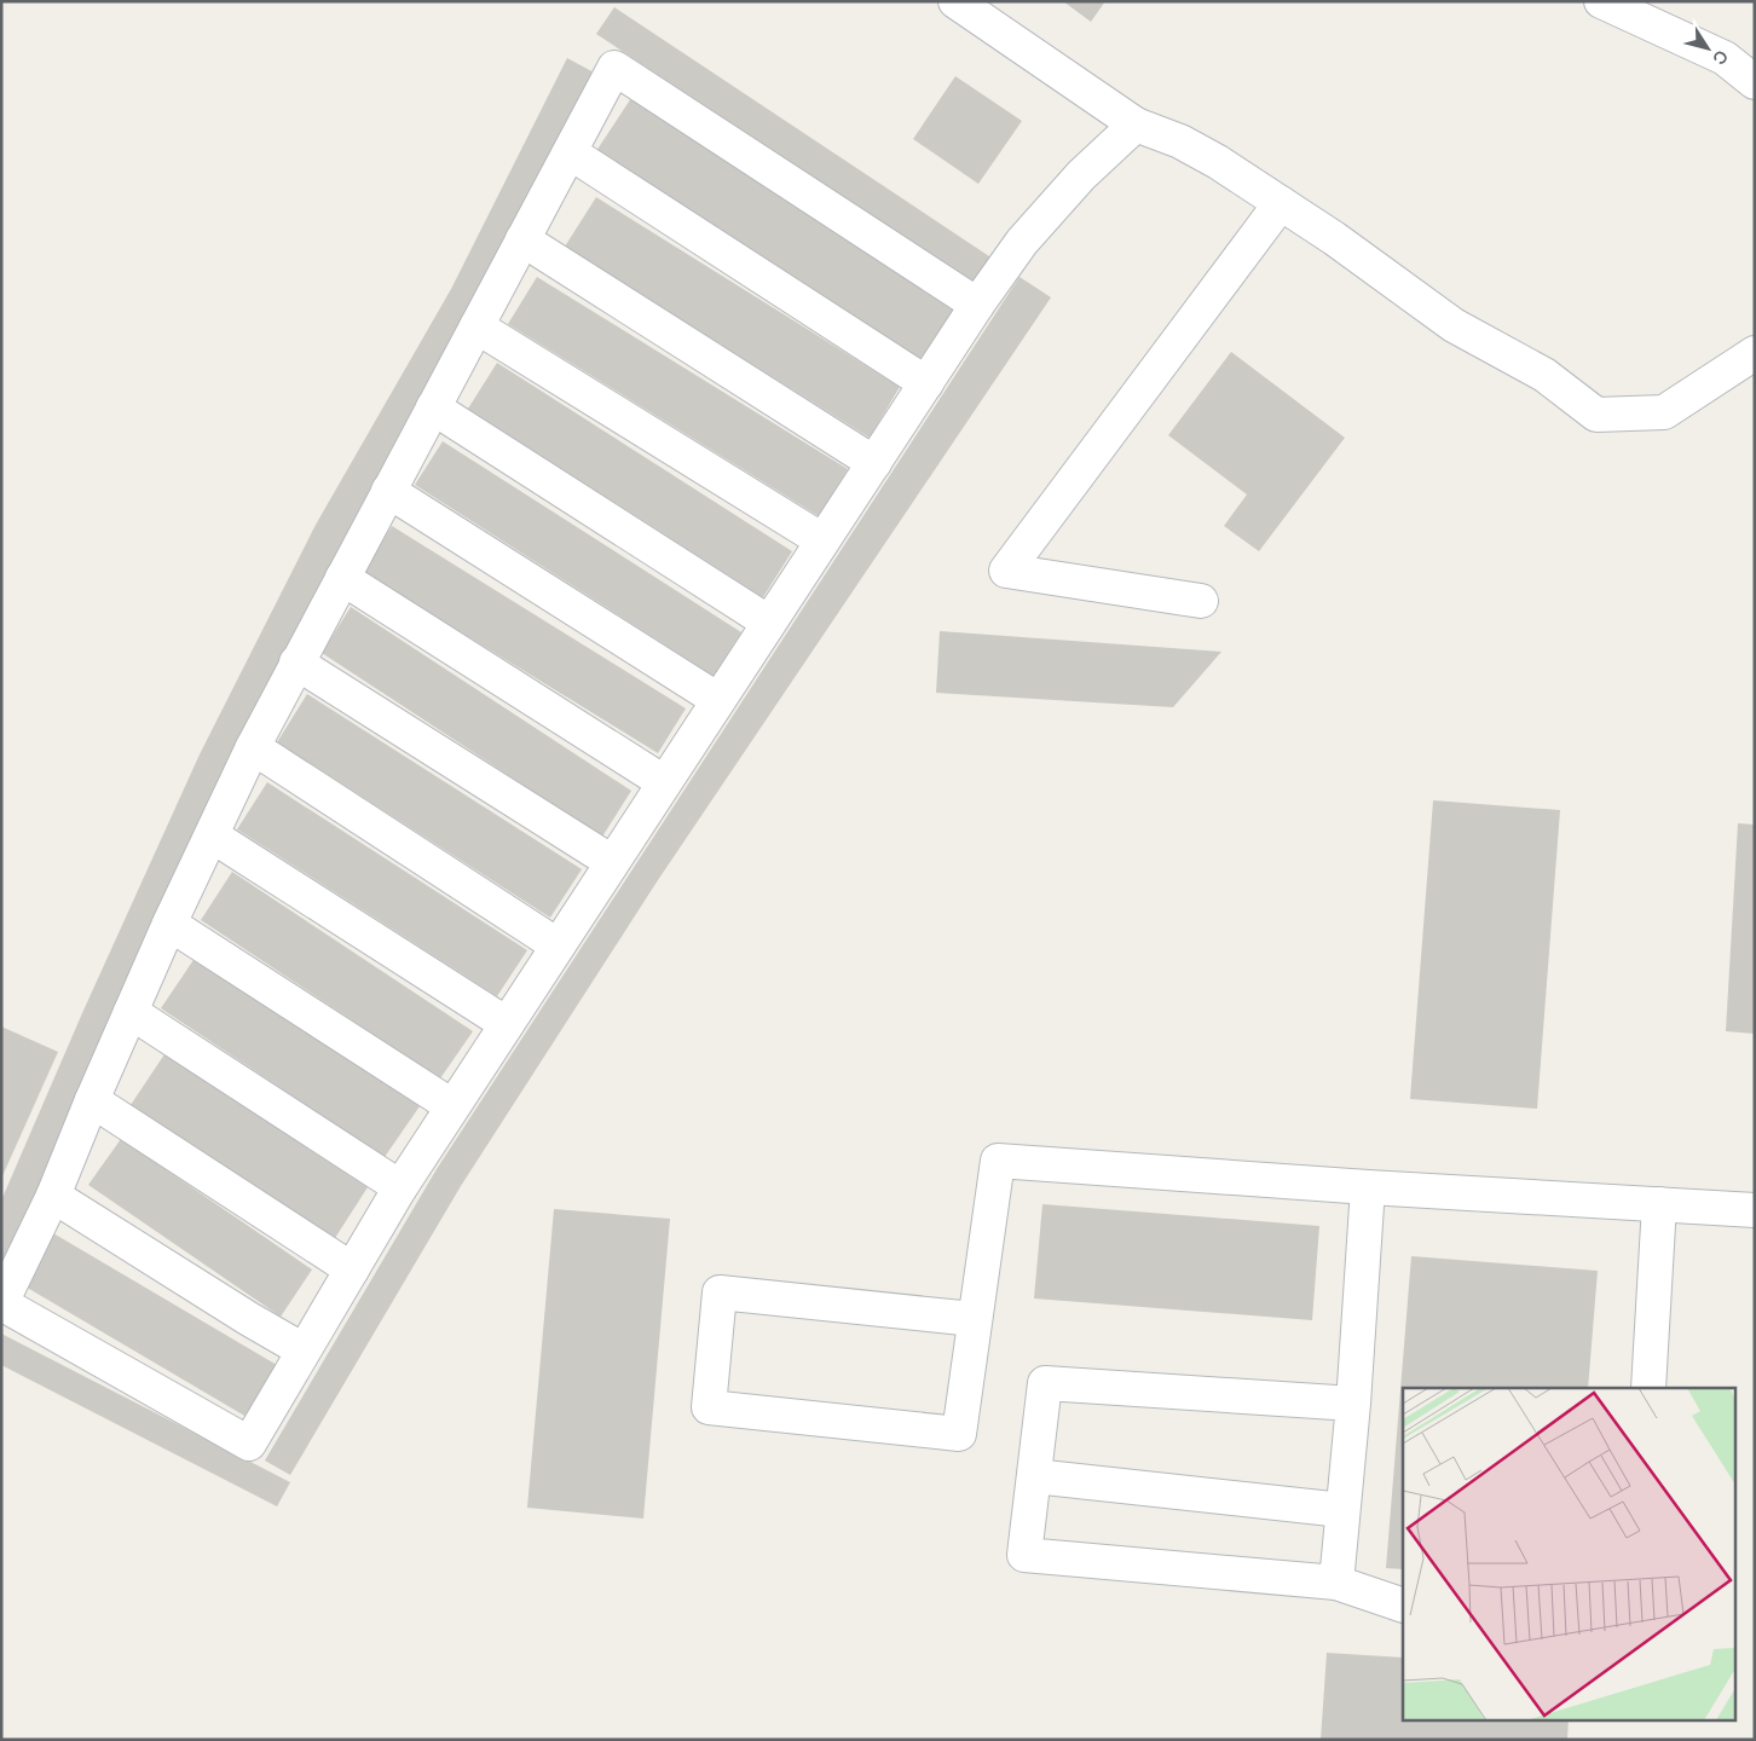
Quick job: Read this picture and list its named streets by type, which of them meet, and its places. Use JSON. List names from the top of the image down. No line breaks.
{"north":"bottom right"}
